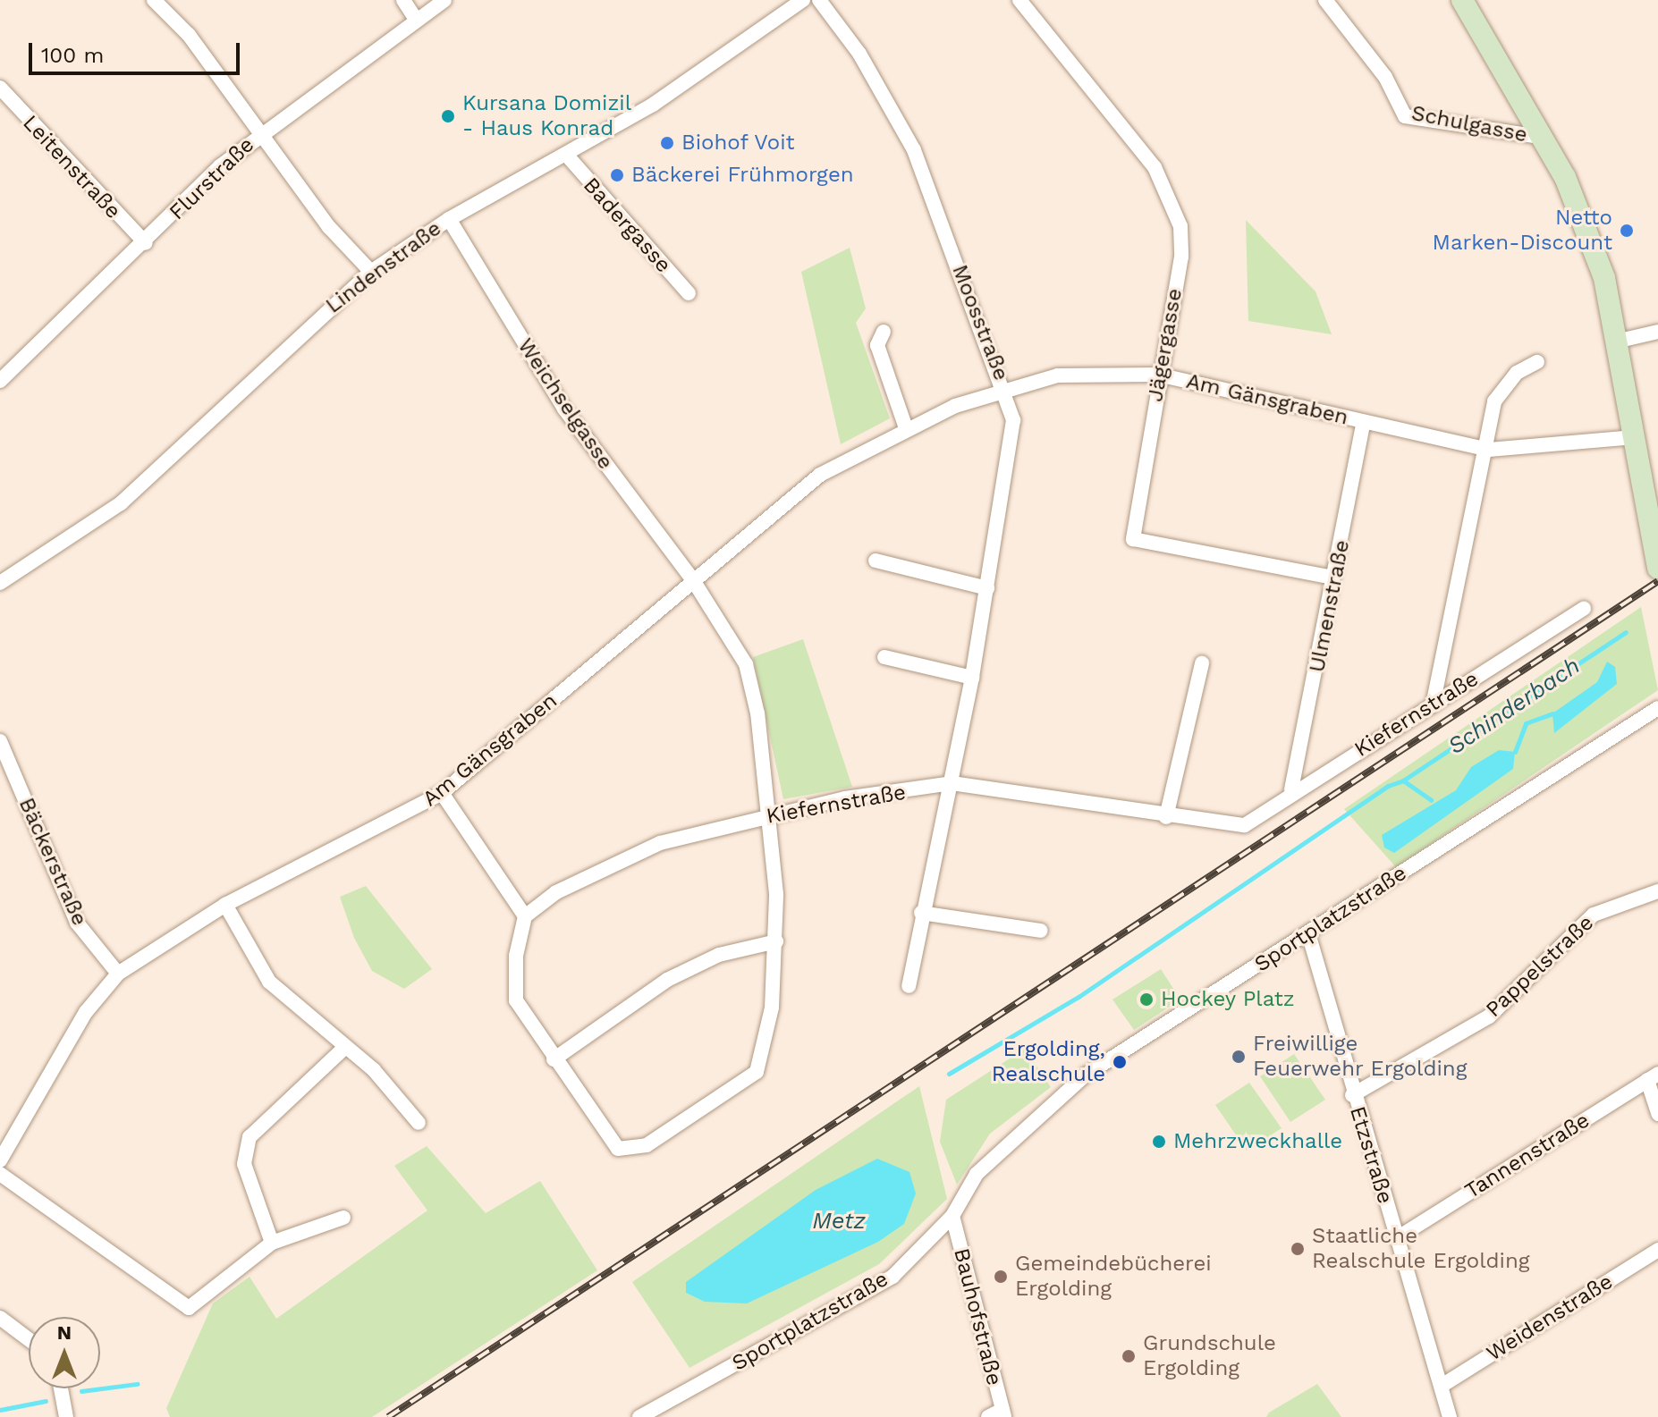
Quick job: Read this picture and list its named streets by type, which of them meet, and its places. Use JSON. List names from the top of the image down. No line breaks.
{"streets":{"street":["Schulgasse","Leitenstraße","Flurstraße","Badergasse","Lindenstraße","Moosstraße","Jägergasse","Am Gänsgraben","Weichselgasse","Ulmenstraße","Kiefernstraße","Bäckerstraße","Sportplatzstraße","Pappelstraße","Etzstraße","Tannenstraße","Bauhofstraße","Weidenstraße"]},"crossings":[["Leitenstraße","Flurstraße"],["Badergasse","Lindenstraße"],["Lindenstraße","Weichselgasse"],["Moosstraße","Am Gänsgraben"],["Moosstraße","Kiefernstraße"],["Jägergasse","Am Gänsgraben"],["Jägergasse","Ulmenstraße"],["Am Gänsgraben","Weichselgasse"],["Am Gänsgraben","Ulmenstraße"],["Am Gänsgraben","Bäckerstraße"],["Weichselgasse","Kiefernstraße"],["Ulmenstraße","Kiefernstraße"],["Sportplatzstraße","Etzstraße"],["Sportplatzstraße","Bauhofstraße"],["Pappelstraße","Etzstraße"],["Etzstraße","Tannenstraße"],["Etzstraße","Weidenstraße"]],"water":["Schinderbach","Metz"],"places":["Kursana Domizil - Haus Konrad","Biohof Voit","Bäckerei Frühmorgen","Netto Marken-Discount","Hockey Platz","Freiwillige Feuerwehr Ergolding","Ergolding, Realschule","Mehrzweckhalle","Staatliche Realschule Ergolding","Gemeindebücherei Ergolding","Grundschule Ergolding"],"scale_bar":"100 m","north":"top"}
